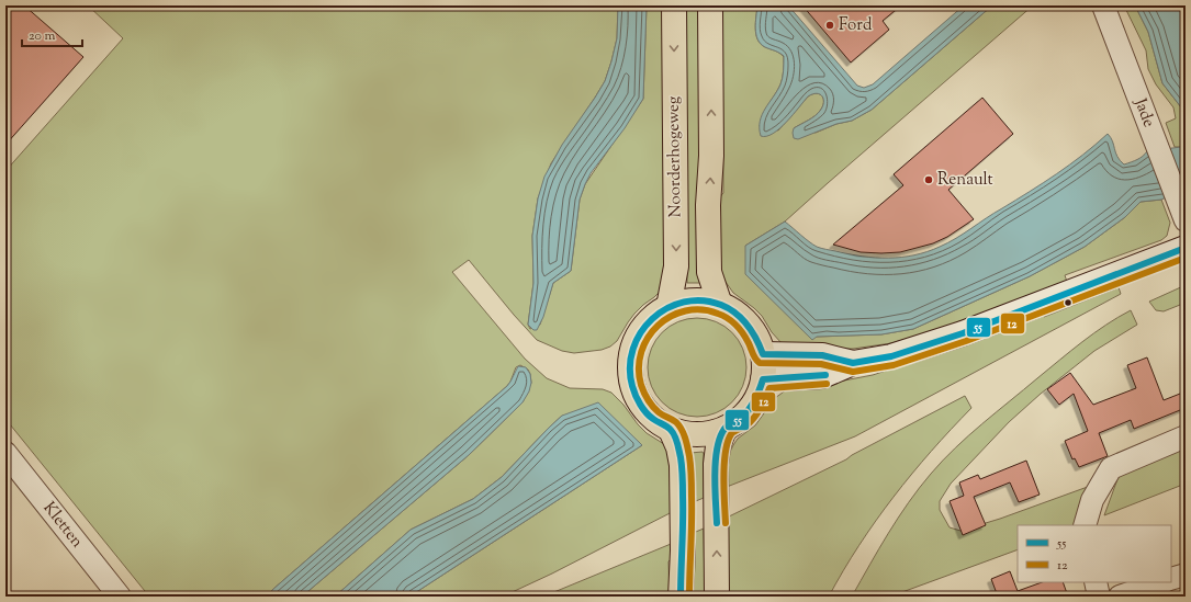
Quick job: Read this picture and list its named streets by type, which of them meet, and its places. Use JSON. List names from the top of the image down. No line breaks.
{"streets":{"main road":["Noorderhogeweg"],"street":["Jade","Kletten"]},"places":["Ford","Renault"],"lines":["transit line 55","transit line 12"],"legend":["55","12"],"scale_bar":"20 m"}
